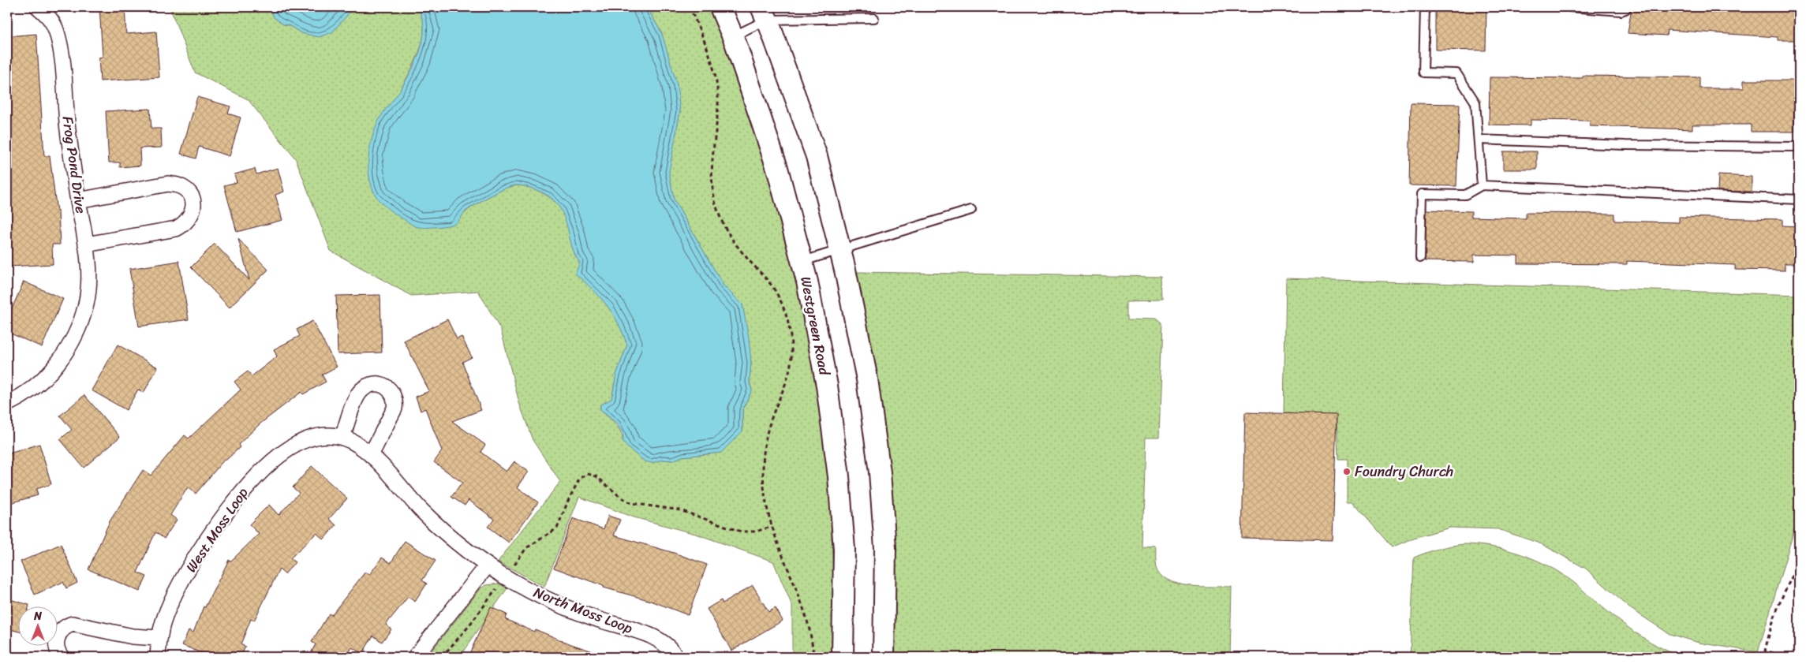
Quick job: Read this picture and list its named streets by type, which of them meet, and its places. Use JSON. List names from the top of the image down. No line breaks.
{"streets":{"street":["Frog Pond Drive","Westgreen Road","West Moss Loop","North Moss Loop"]},"crossings":[["West Moss Loop","North Moss Loop"]],"places":["Foundry Church"],"north":"top"}
